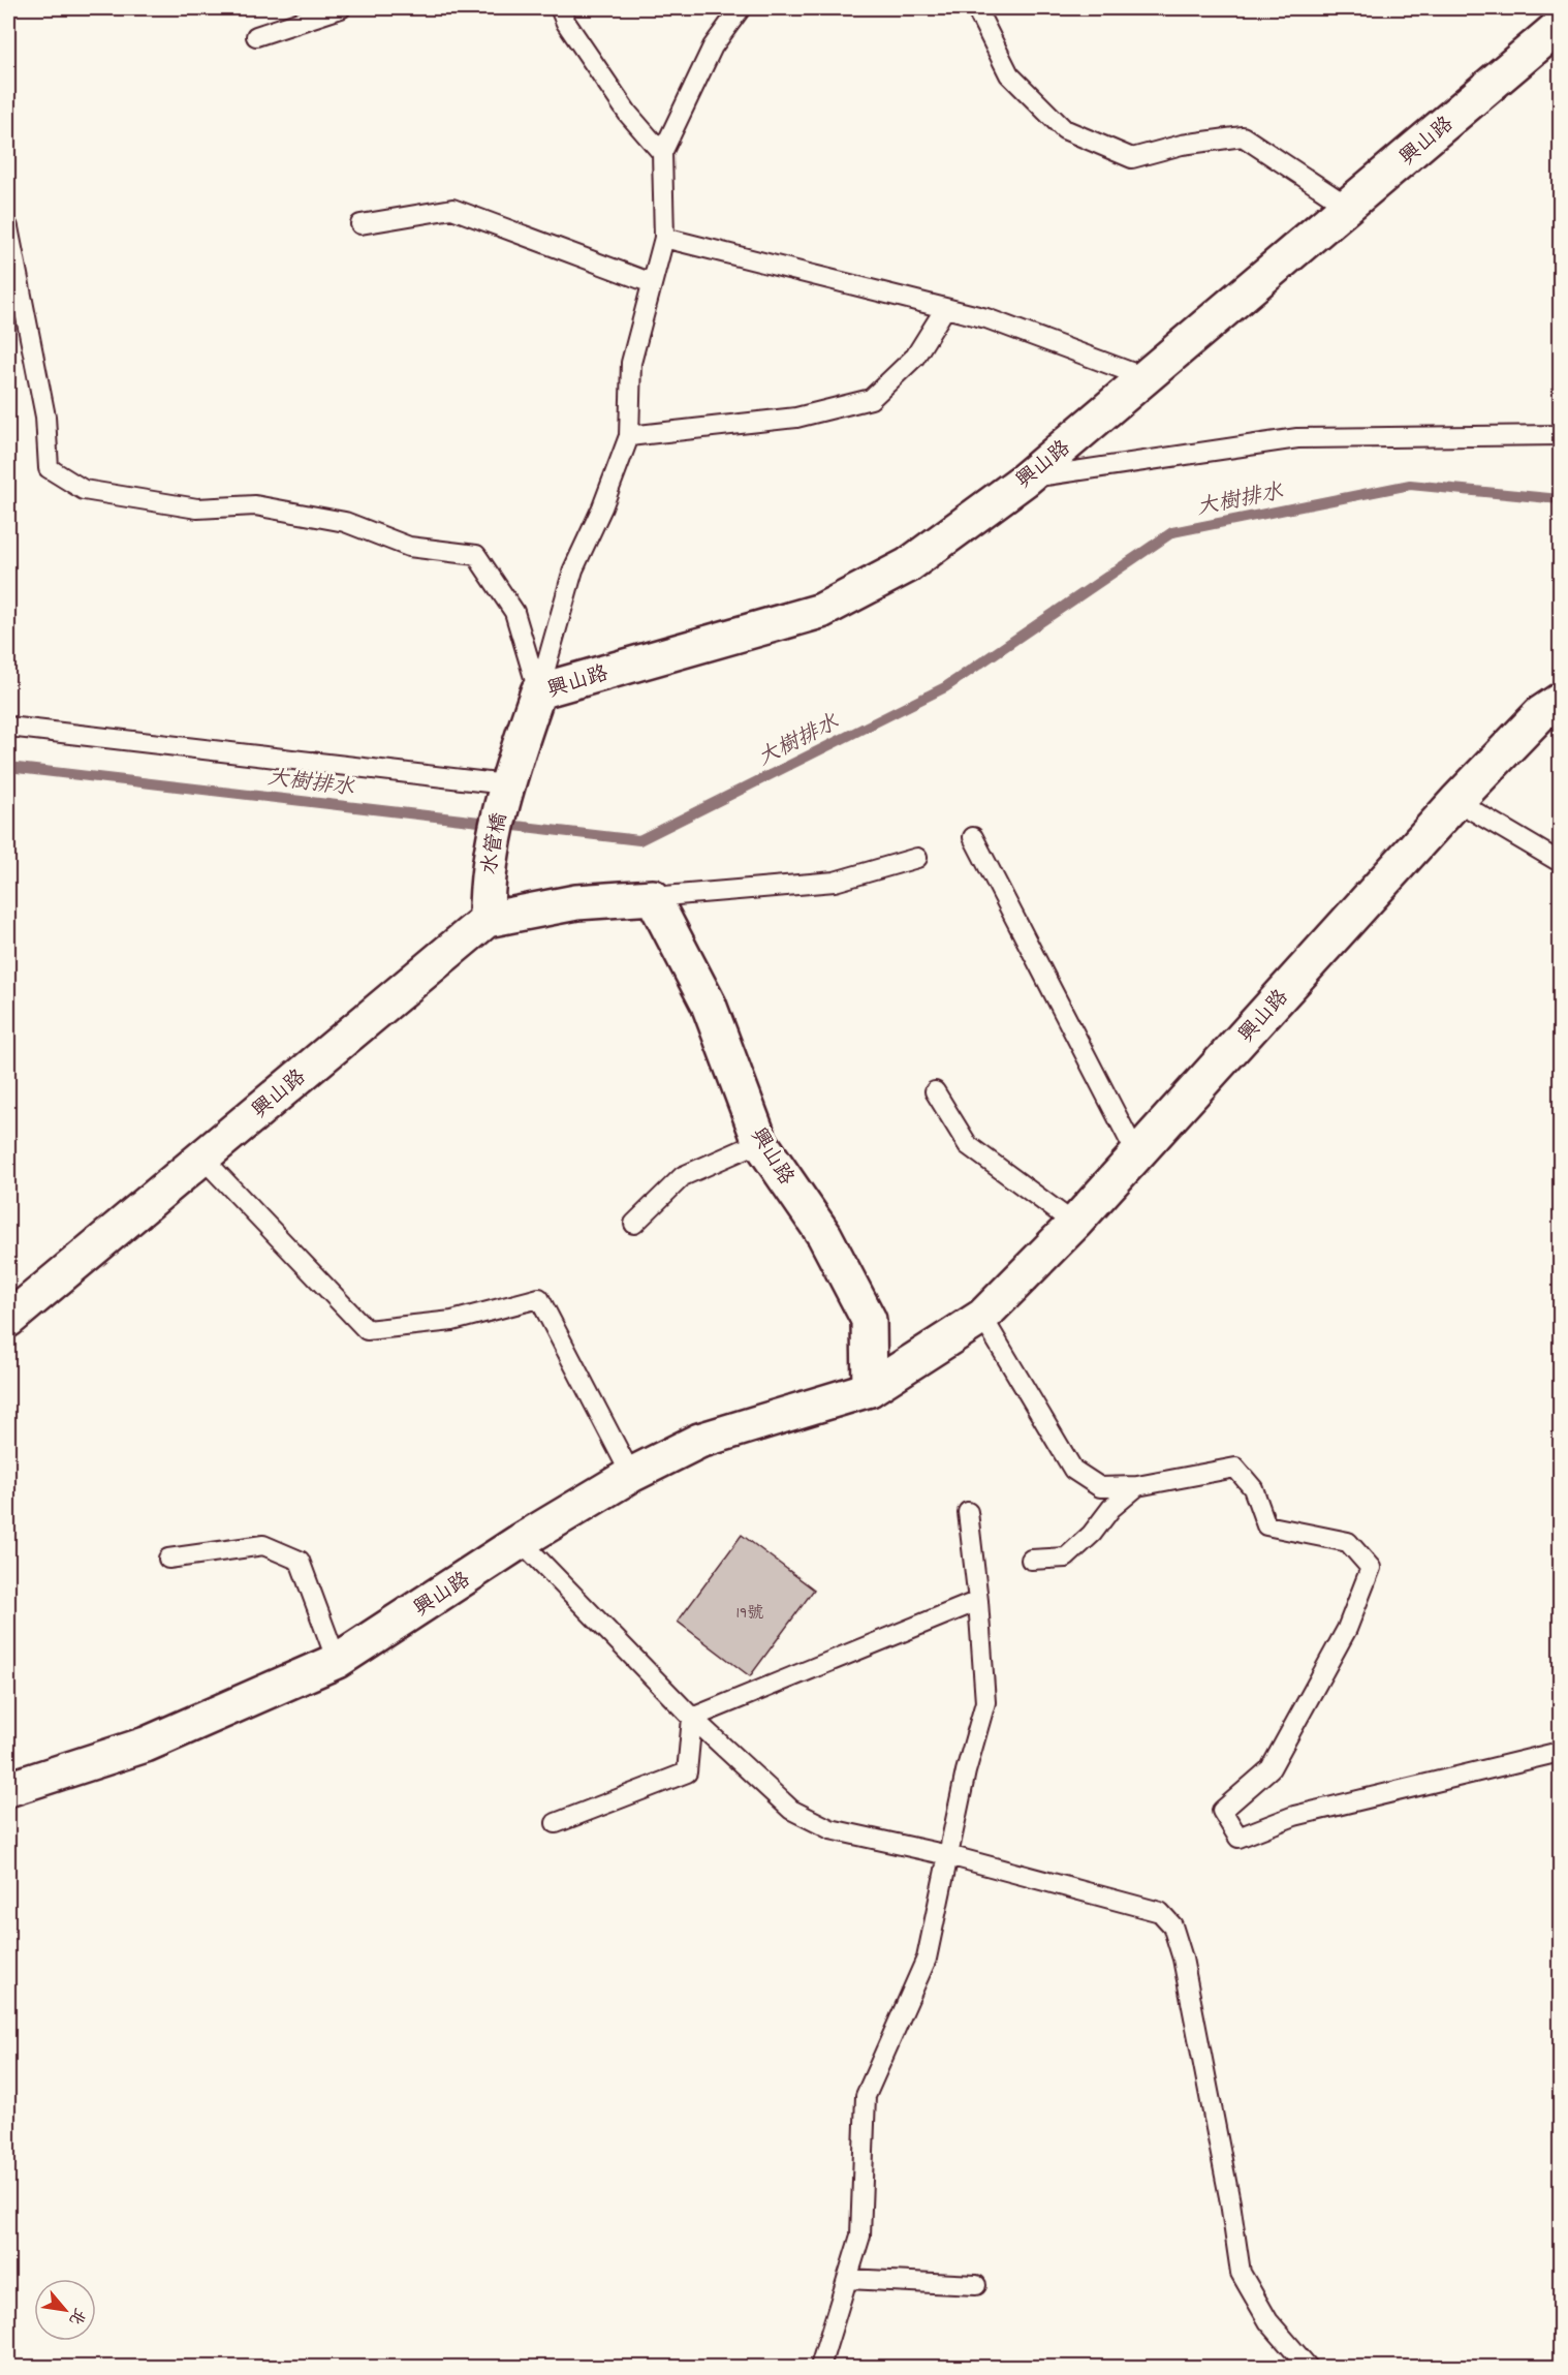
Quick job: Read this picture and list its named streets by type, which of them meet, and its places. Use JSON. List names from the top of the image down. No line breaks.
{"streets":{"street":["興山路","水管橋"]},"crossings":[["興山路","水管橋"]],"water":["大樹排水"],"house_numbers":["19號"],"north":"bottom right"}
